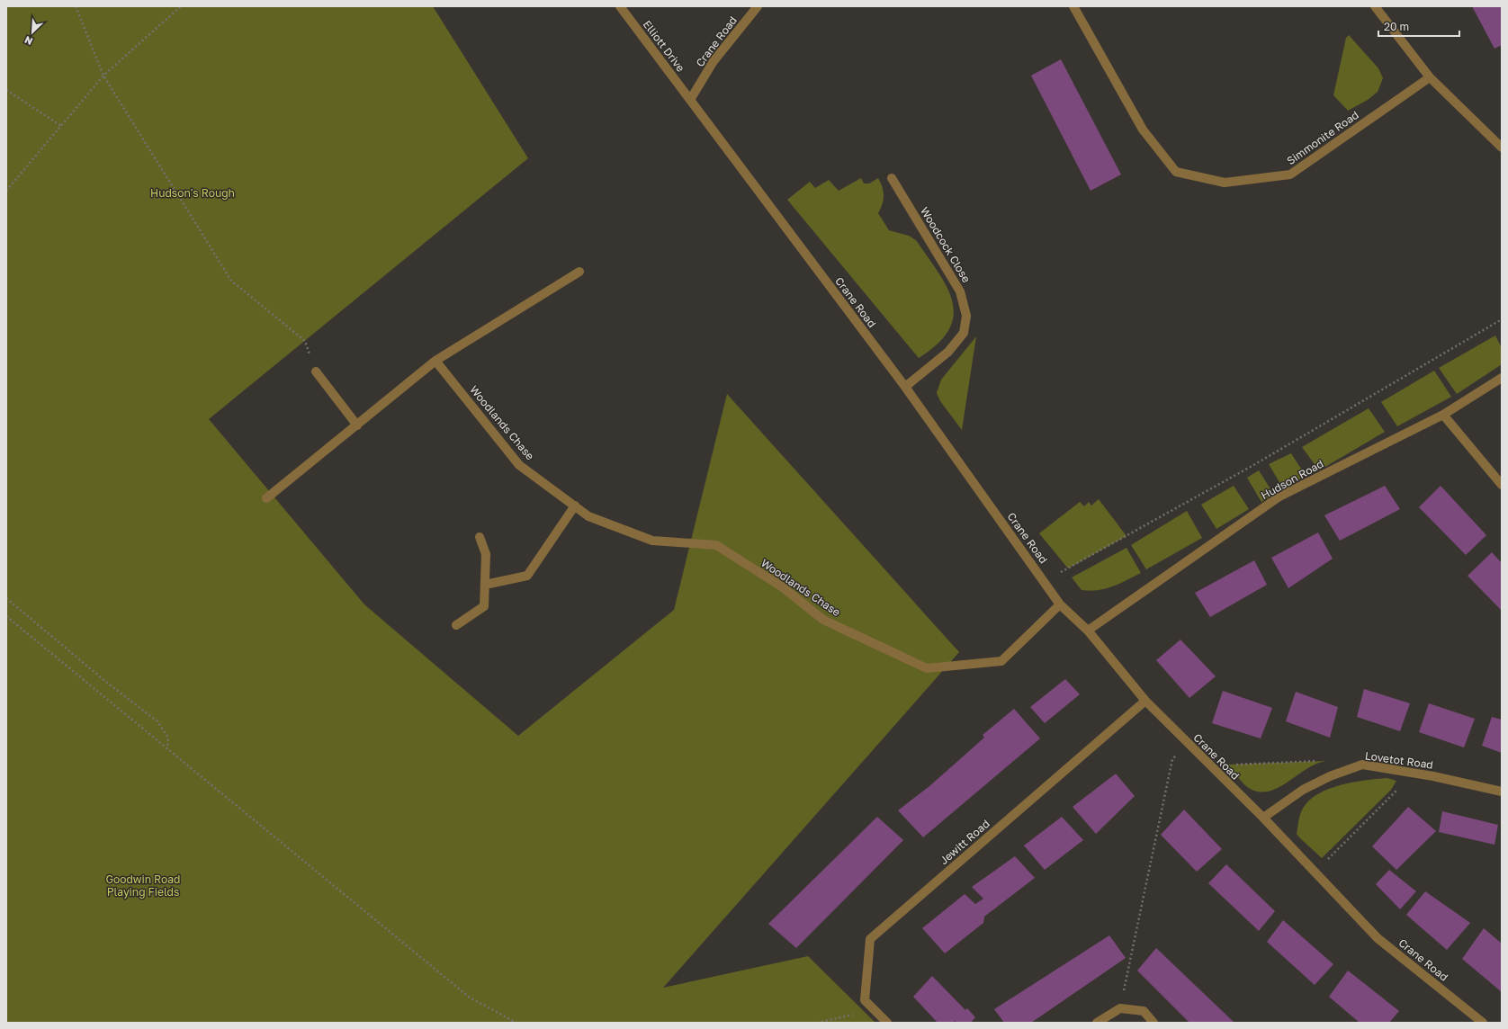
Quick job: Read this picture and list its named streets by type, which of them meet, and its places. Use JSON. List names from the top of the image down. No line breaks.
{"streets":{"street":["Crane Road","Elliott Drive","Simmonite Road","Woodcock Close","Woodlands Chase","Hudson Road","Lovetot Road","Jewitt Road"]},"crossings":[["Crane Road","Elliott Drive"],["Crane Road","Woodcock Close"],["Crane Road","Woodlands Chase"],["Crane Road","Hudson Road"],["Crane Road","Lovetot Road"],["Crane Road","Jewitt Road"]],"parks":["Hudson's Rough","Goodwin Road Playing Fields"],"scale_bar":"20 m","north":"bottom left"}
